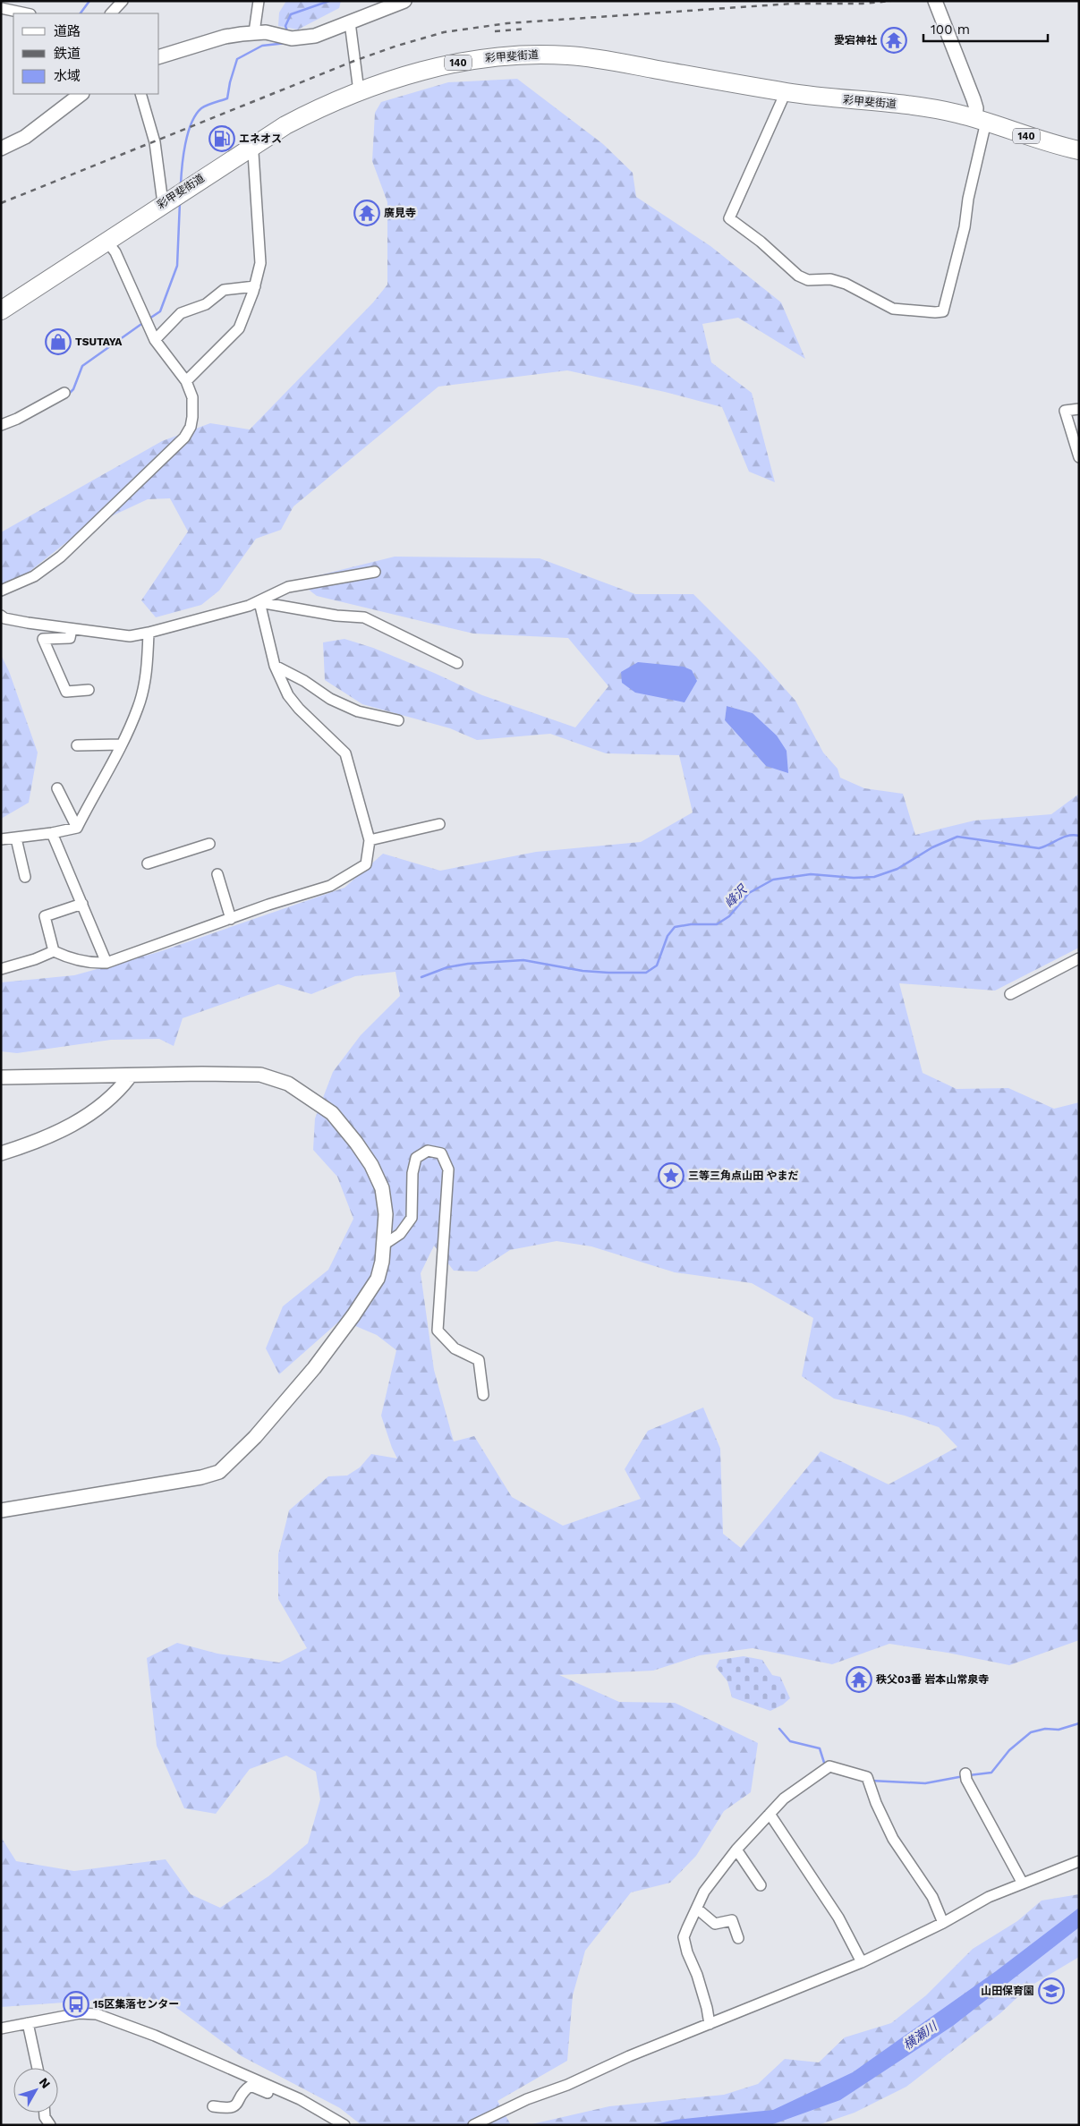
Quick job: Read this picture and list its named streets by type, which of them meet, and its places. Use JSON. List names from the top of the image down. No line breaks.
{"streets":{"highway":["彩甲斐街道","140"]},"water":["峰沢","横瀬川"],"places":{"temple":["愛宕神社","廣見寺","秩父03番 岩本山常泉寺"],"fuel station":["エネオス"],"shop":["TSUTAYA"],"place":["三等三角点山田 やまだ"],"school or university":["山田保育園"],"bus stop":["15区集落センター"]},"legend":["道路","鉄道","水域"],"scale_bar":"100 m","north":"top right"}
